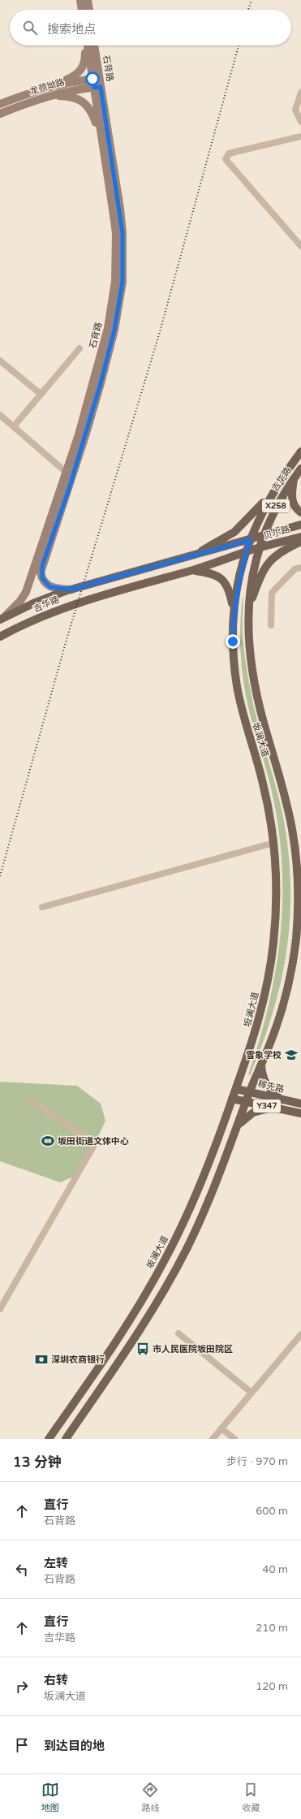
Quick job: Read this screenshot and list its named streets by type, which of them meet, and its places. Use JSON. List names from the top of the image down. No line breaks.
{"streets":{"main road":["石背路","龙颈坳路","吉华路","X258","贝尔路","坂澜大道","稼先路","Y347"]},"crossings":[["石背路","龙颈坳路"],["石背路","吉华路"],["吉华路","X258"],["吉华路","贝尔路"],["吉华路","坂澜大道"],["X258","坂澜大道"],["贝尔路","坂澜大道"],["坂澜大道","稼先路"],["坂澜大道","Y347"]],"places":{"school or university":["雪象学校"],"sports":["坂田街道文体中心"],"bus stop":["市人民医院坂田院区"],"bank":["深圳农商银行"]},"page":{"search":"搜索地点","heading":["13 分钟","步行 · 970 m"],"list":[["直行","石背路","600 m"],["左转","石背路","40 m"],["直行","吉华路","210 m"],["右转","坂澜大道","120 m"],"到达目的地"],"nav":["地图","路线","收藏"]}}
